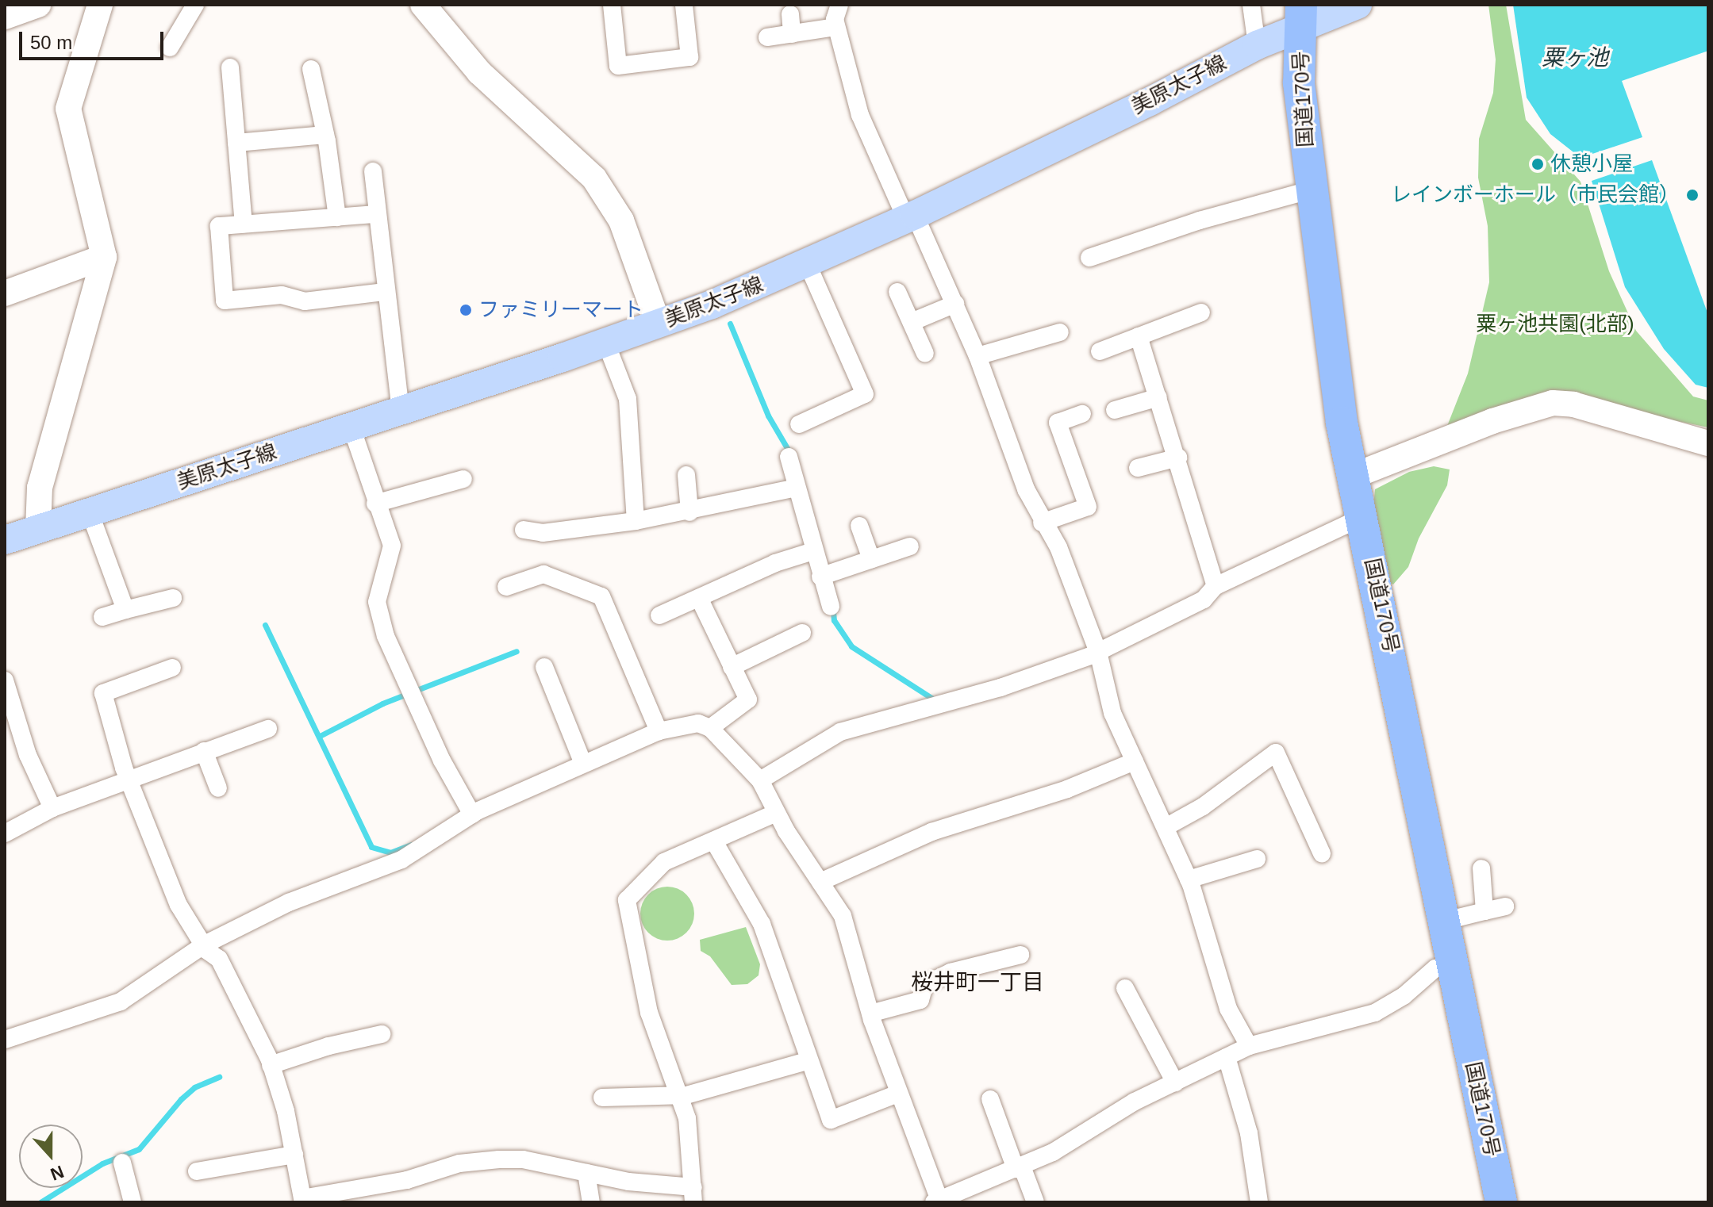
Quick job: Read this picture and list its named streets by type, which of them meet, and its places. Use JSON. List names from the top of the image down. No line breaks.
{"streets":{"highway":["国道170号"],"main road":["美原太子線"]},"crossings":[["美原太子線","国道170号"]],"districts":["桜井町一丁目"],"water":["粟ヶ池"],"parks":["粟ヶ池共園(北部)"],"places":["休憩小屋","レインボーホール（市民会館）","ファミリーマート"],"scale_bar":"50 m","north":"bottom"}
